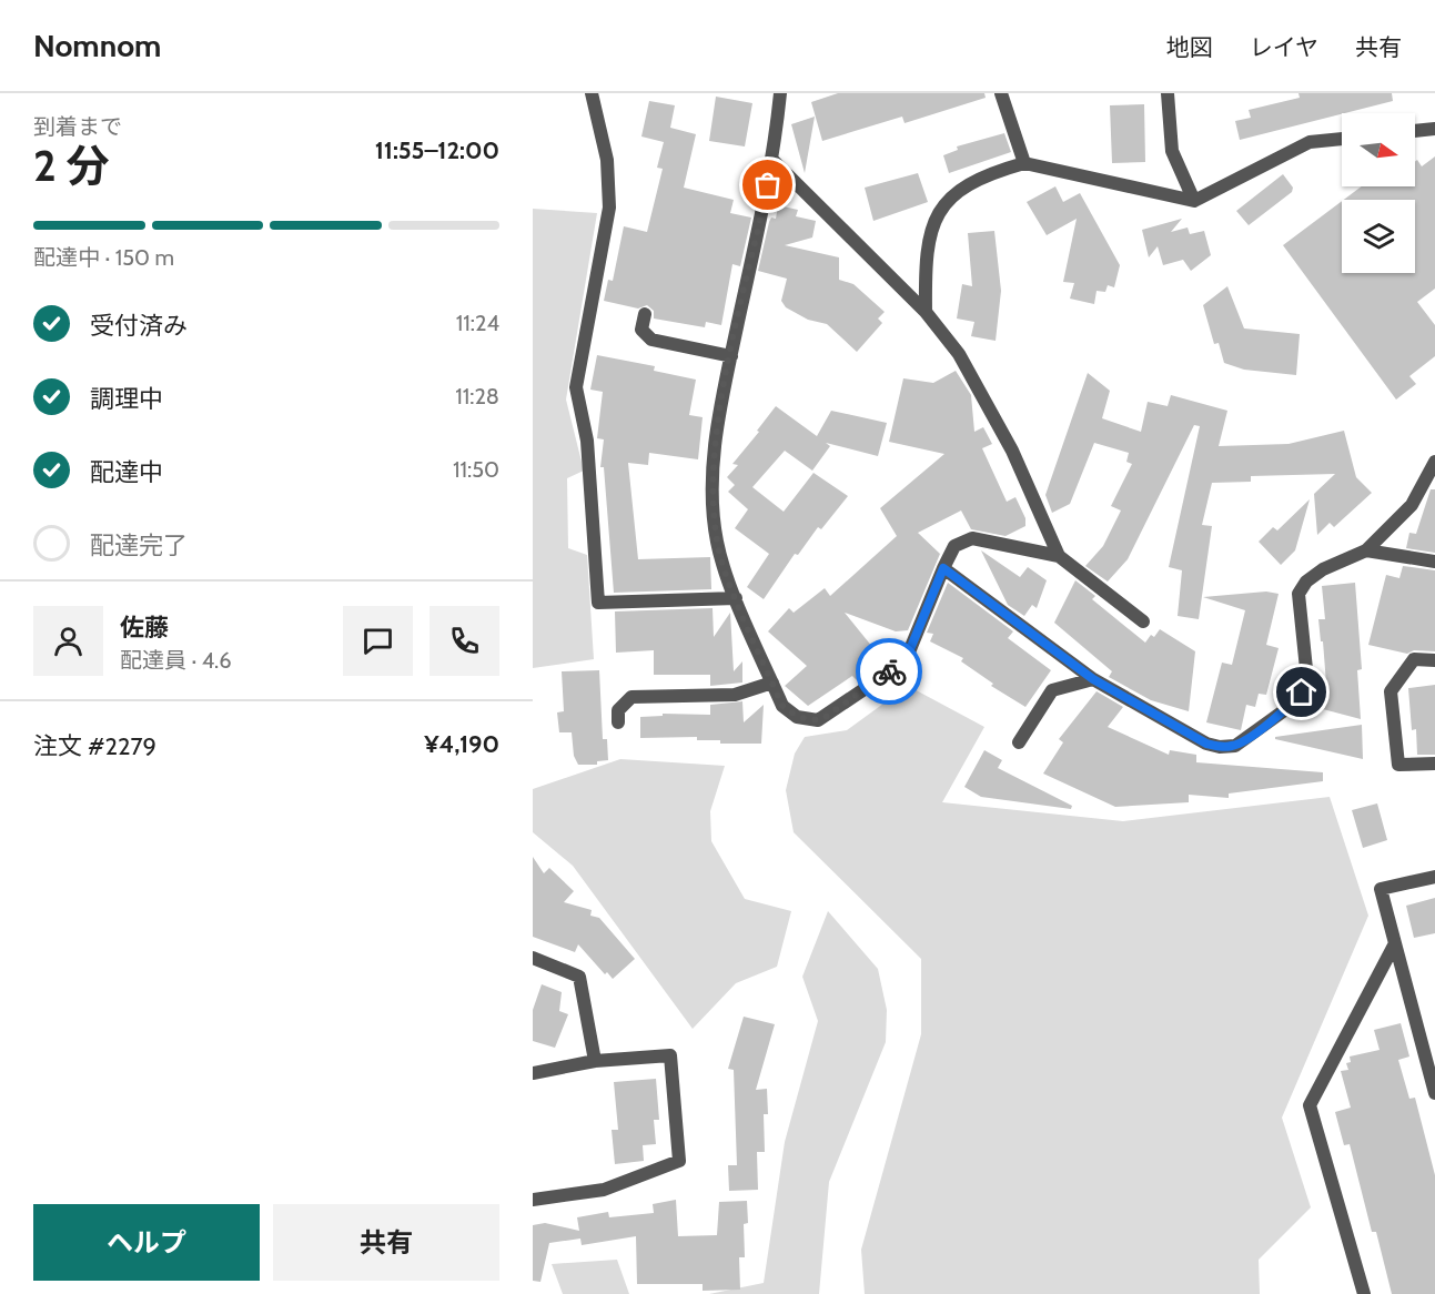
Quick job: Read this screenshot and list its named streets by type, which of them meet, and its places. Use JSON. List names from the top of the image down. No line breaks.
{"north":"right","page":{"header":"Nomnom","nav":["地図","レイヤ","共有"],"heading":["2 分","到着まで","11:55–12:00"],"panel":["佐藤","配達員 · 4.6","注文 #2279","¥4,190"],"bar":"配達中 · 150 m","list":[["受付済み","11:24"],["調理中","11:28"],["配達中","11:50"],"配達完了"],"buttons":["ヘルプ","共有"]}}
